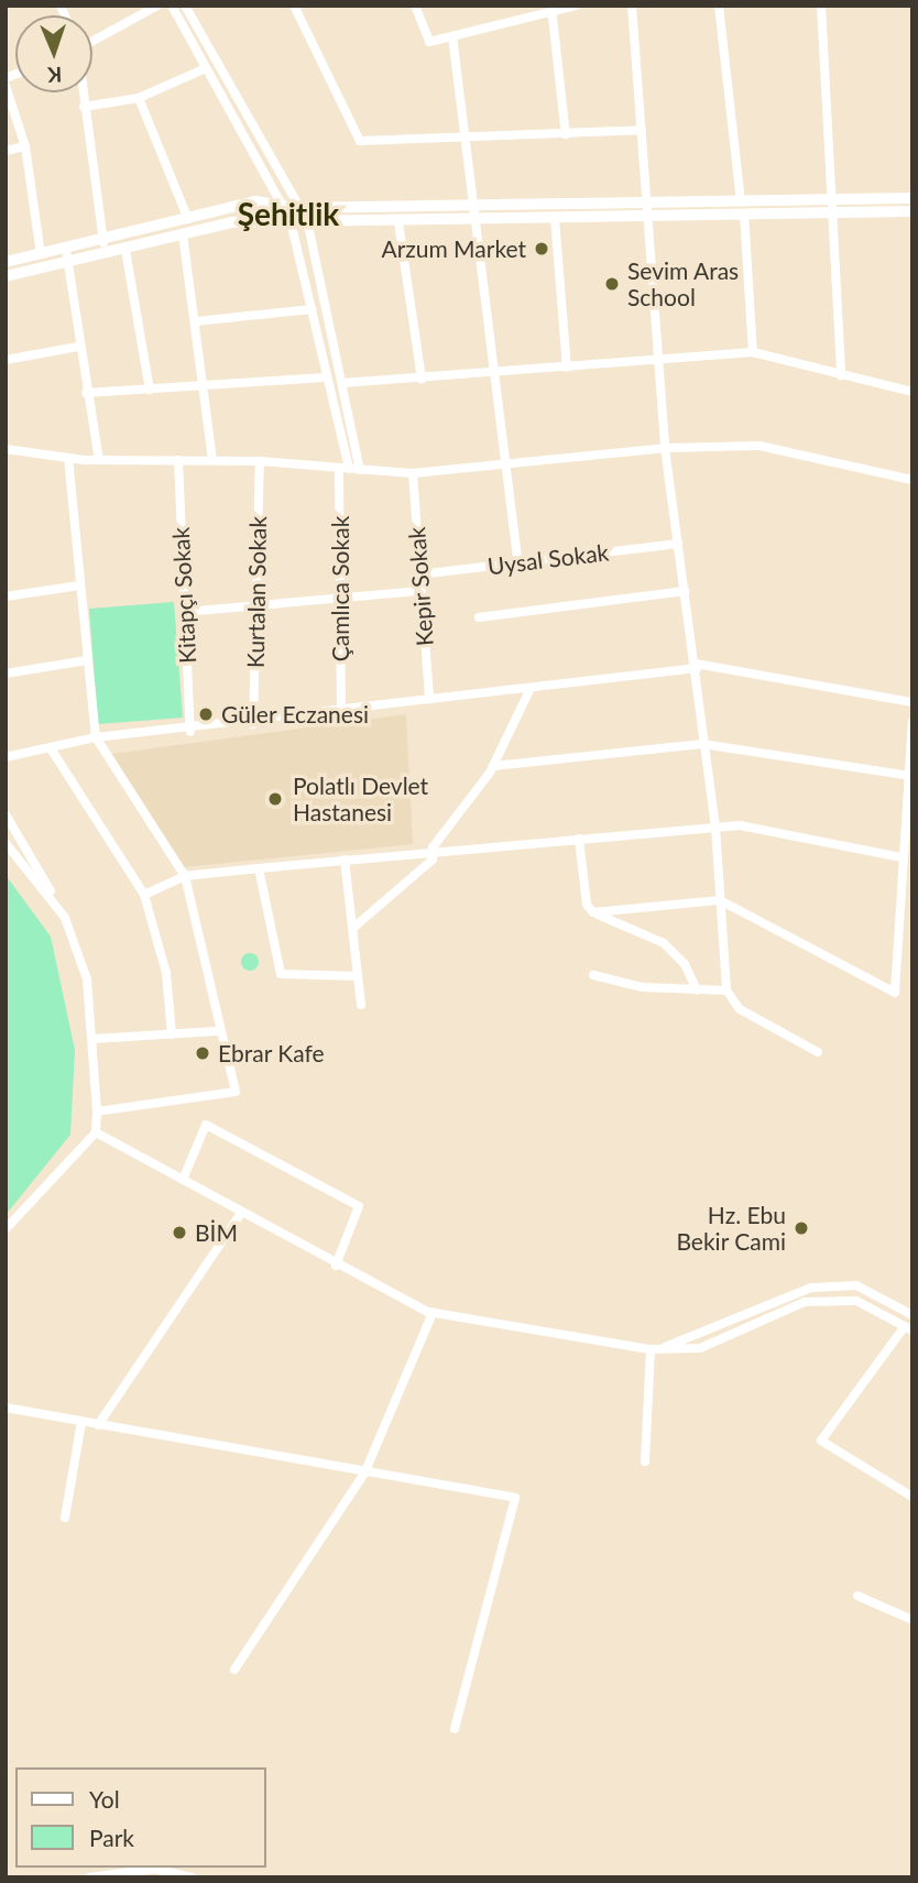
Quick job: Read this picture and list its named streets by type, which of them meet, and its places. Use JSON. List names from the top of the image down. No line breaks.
{"streets":{"street":["Uysal Sokak","Kepir Sokak","Çamlıca Sokak","Kurtalan Sokak","Kitapçı Sokak"]},"crossings":[["Uysal Sokak","Kepir Sokak"]],"districts":["Şehitlik"],"places":["Arzum Market","Sevim Aras School","Güler Eczanesi","Polatlı Devlet Hastanesi","Ebrar Kafe","Hz. Ebu Bekir Cami","BİM"],"legend":["Yol","Park"],"north":"bottom"}
